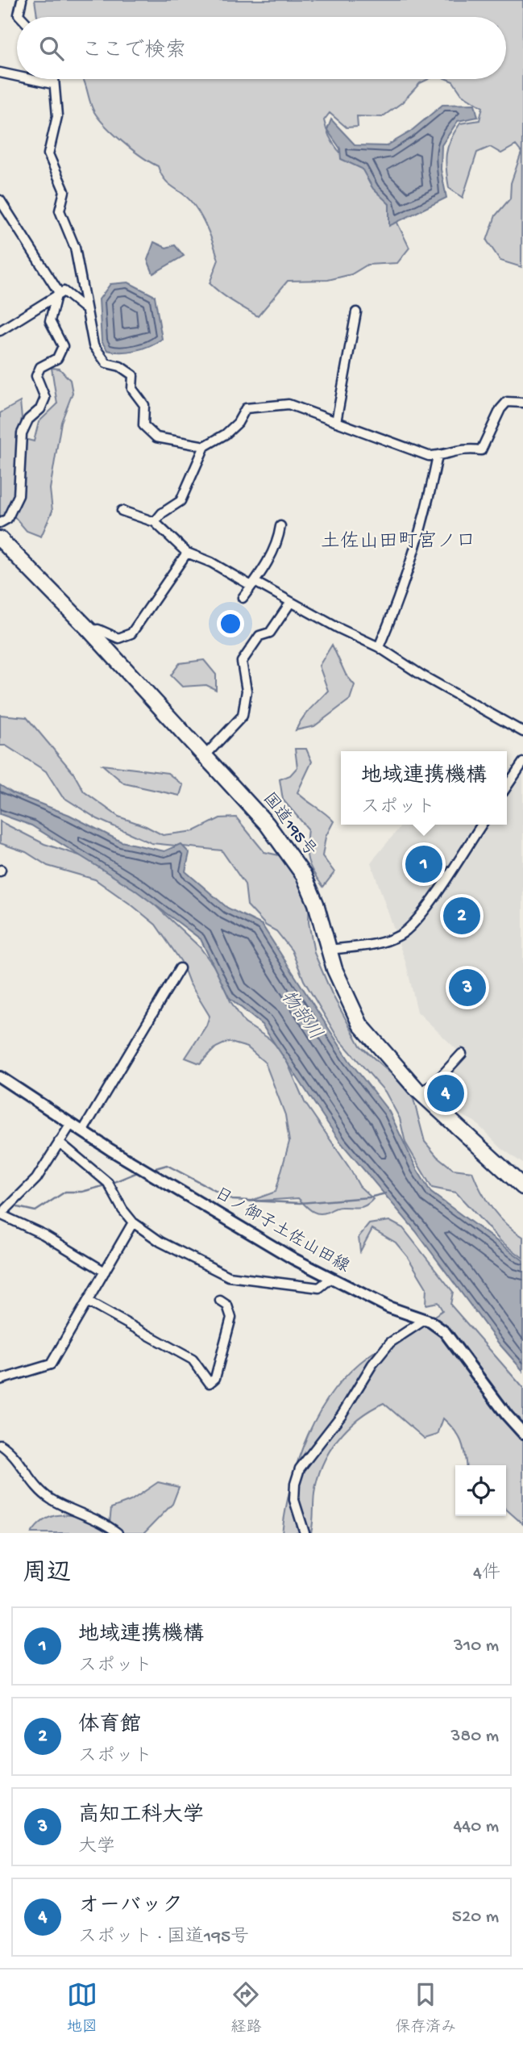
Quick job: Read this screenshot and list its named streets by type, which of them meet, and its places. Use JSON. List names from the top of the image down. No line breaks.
{"streets":{"highway":["国道195号"],"main road":["日ノ御子土佐山田線"]},"districts":["土佐山田町宮ノ口"],"water":["物部川"],"page":{"search":"ここで検索","popup":["地域連携機構","スポット"],"pins":["1","2","3","4"],"heading":["周辺","4件"],"list":[{"mark":"1","name":"地域連携機構","note":"スポット","value":"310 m"},{"mark":"2","name":"体育館","note":"スポット","value":"380 m"},{"mark":"3","name":"高知工科大学","note":"大学","value":"440 m"},{"mark":"4","name":"オーバック","note":"スポット · 国道195号","value":"520 m"}],"nav":["地図","経路","保存済み"]}}
